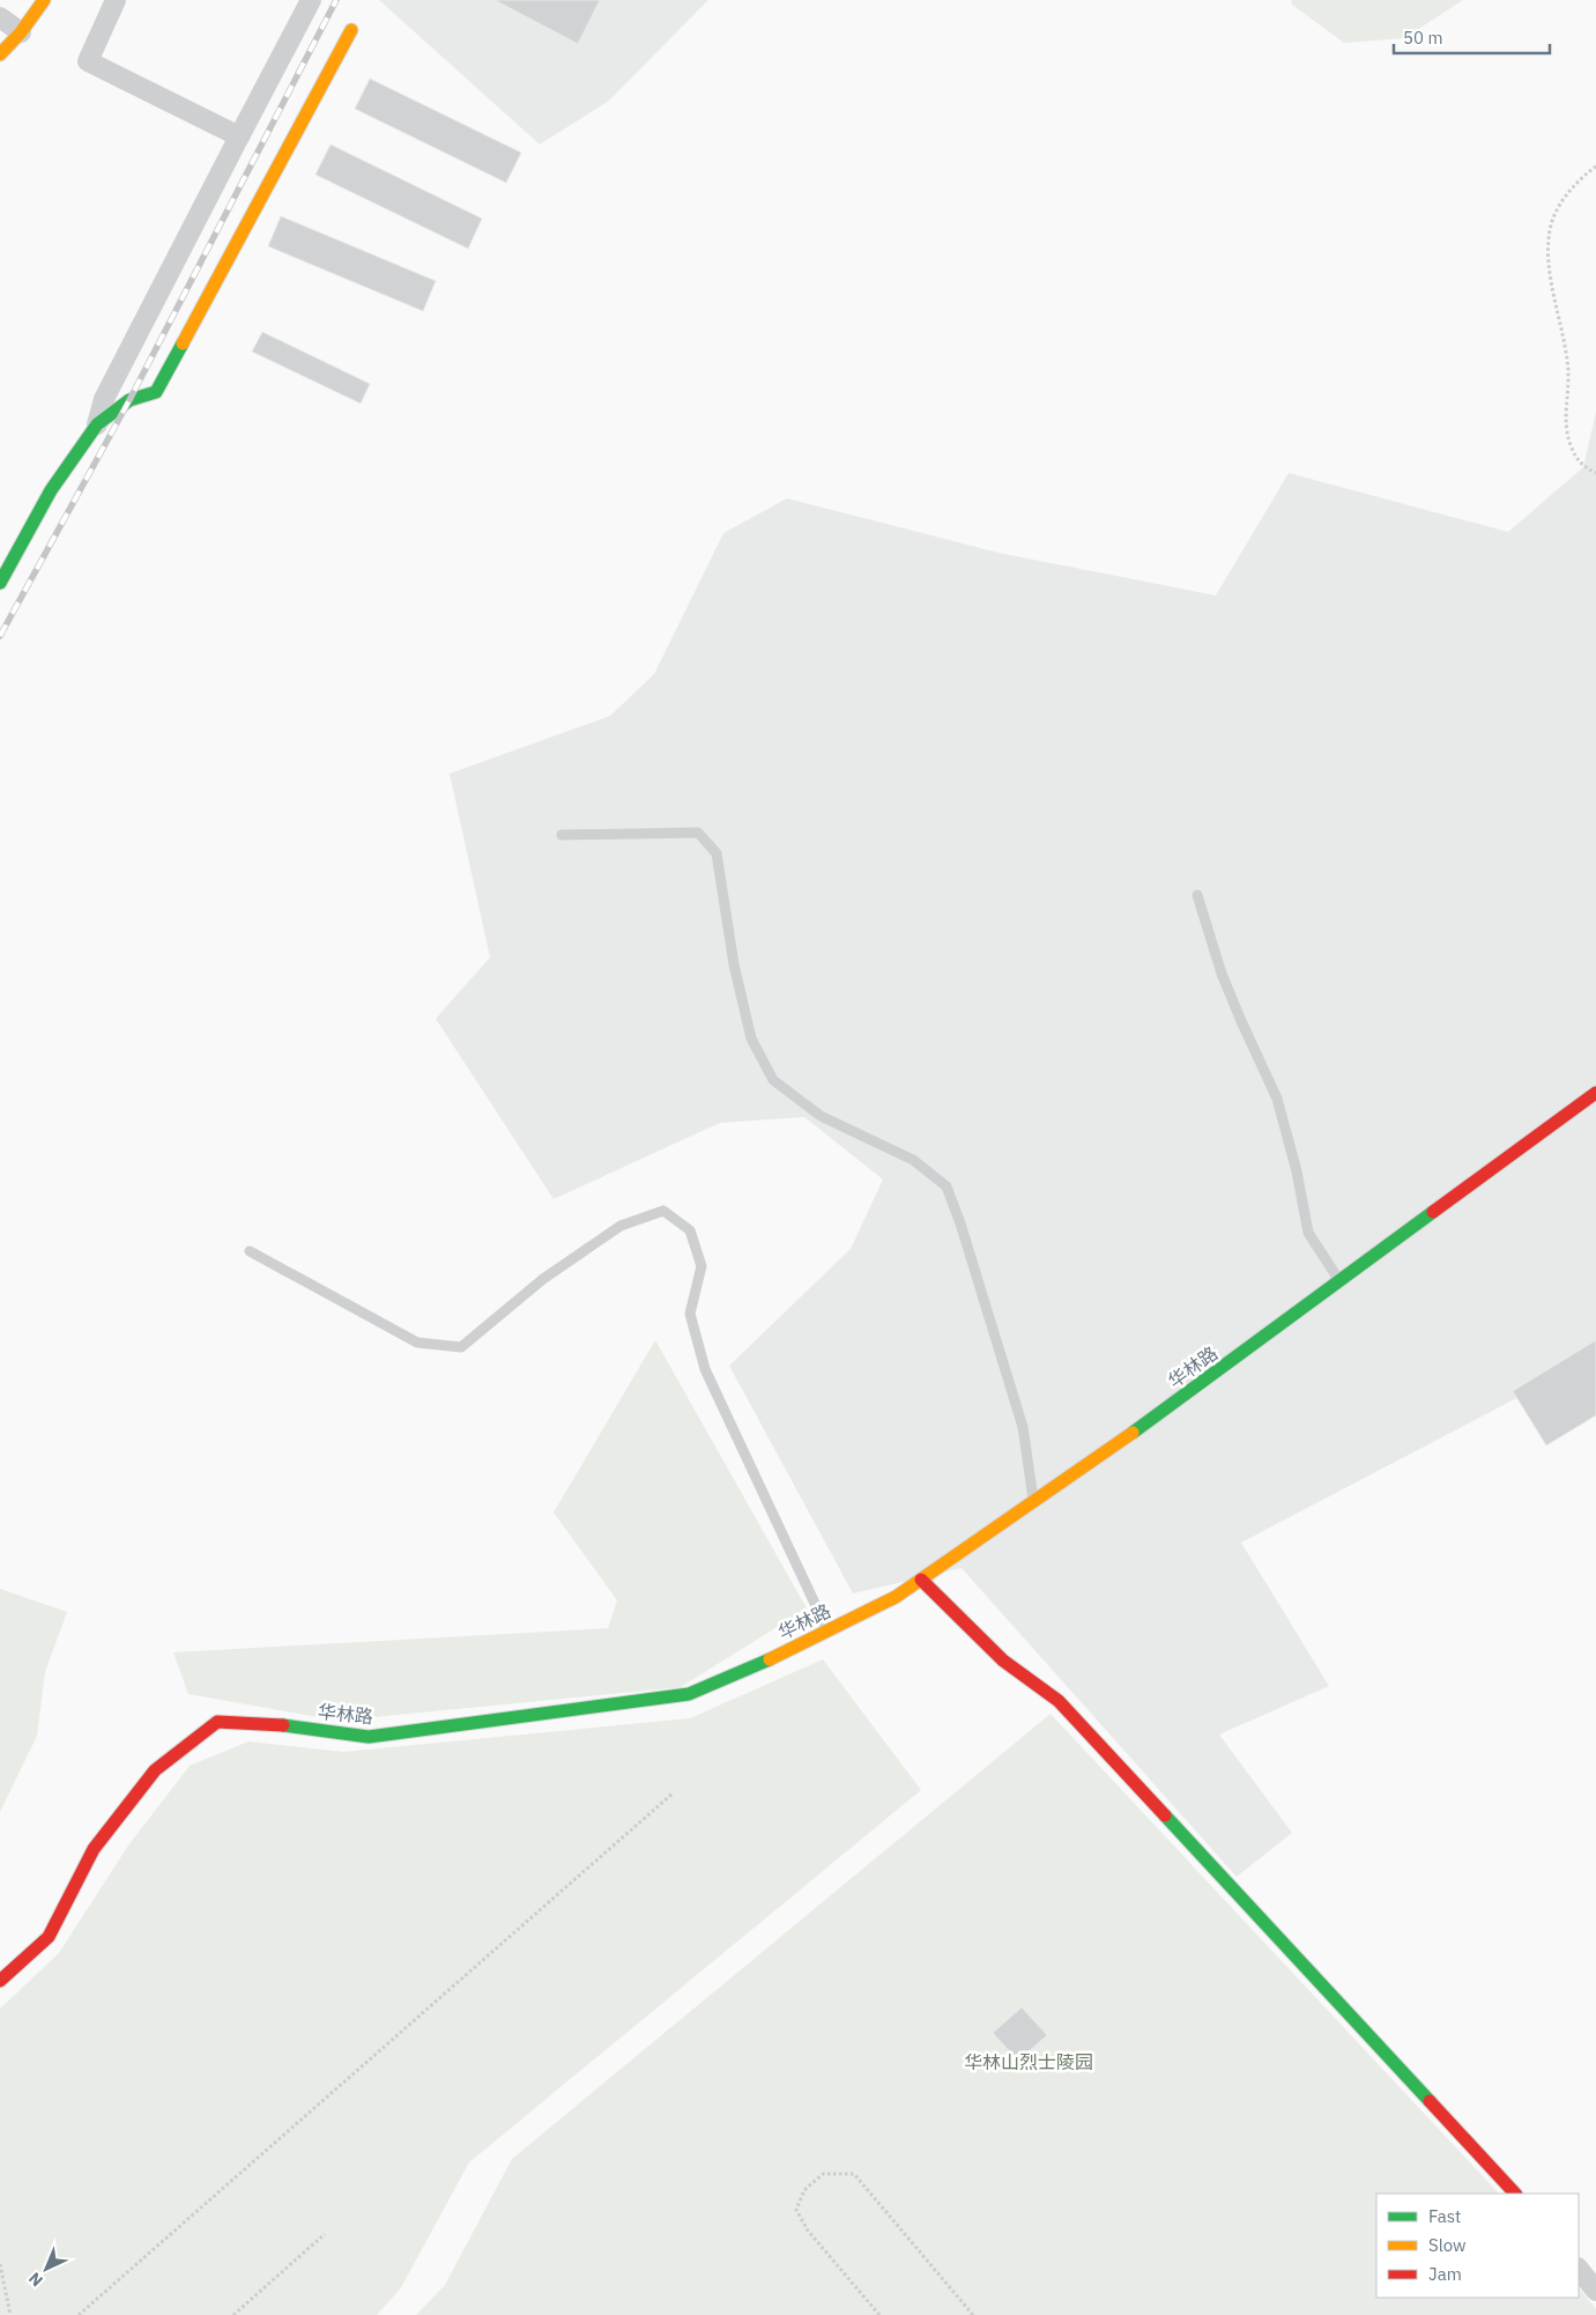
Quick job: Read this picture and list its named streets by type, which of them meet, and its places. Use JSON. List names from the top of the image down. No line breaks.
{"streets":{"main road":["华林路"]},"parks":["华林山烈士陵园"],"legend":["Fast","Slow","Jam"],"scale_bar":"50 m","north":"bottom left"}
